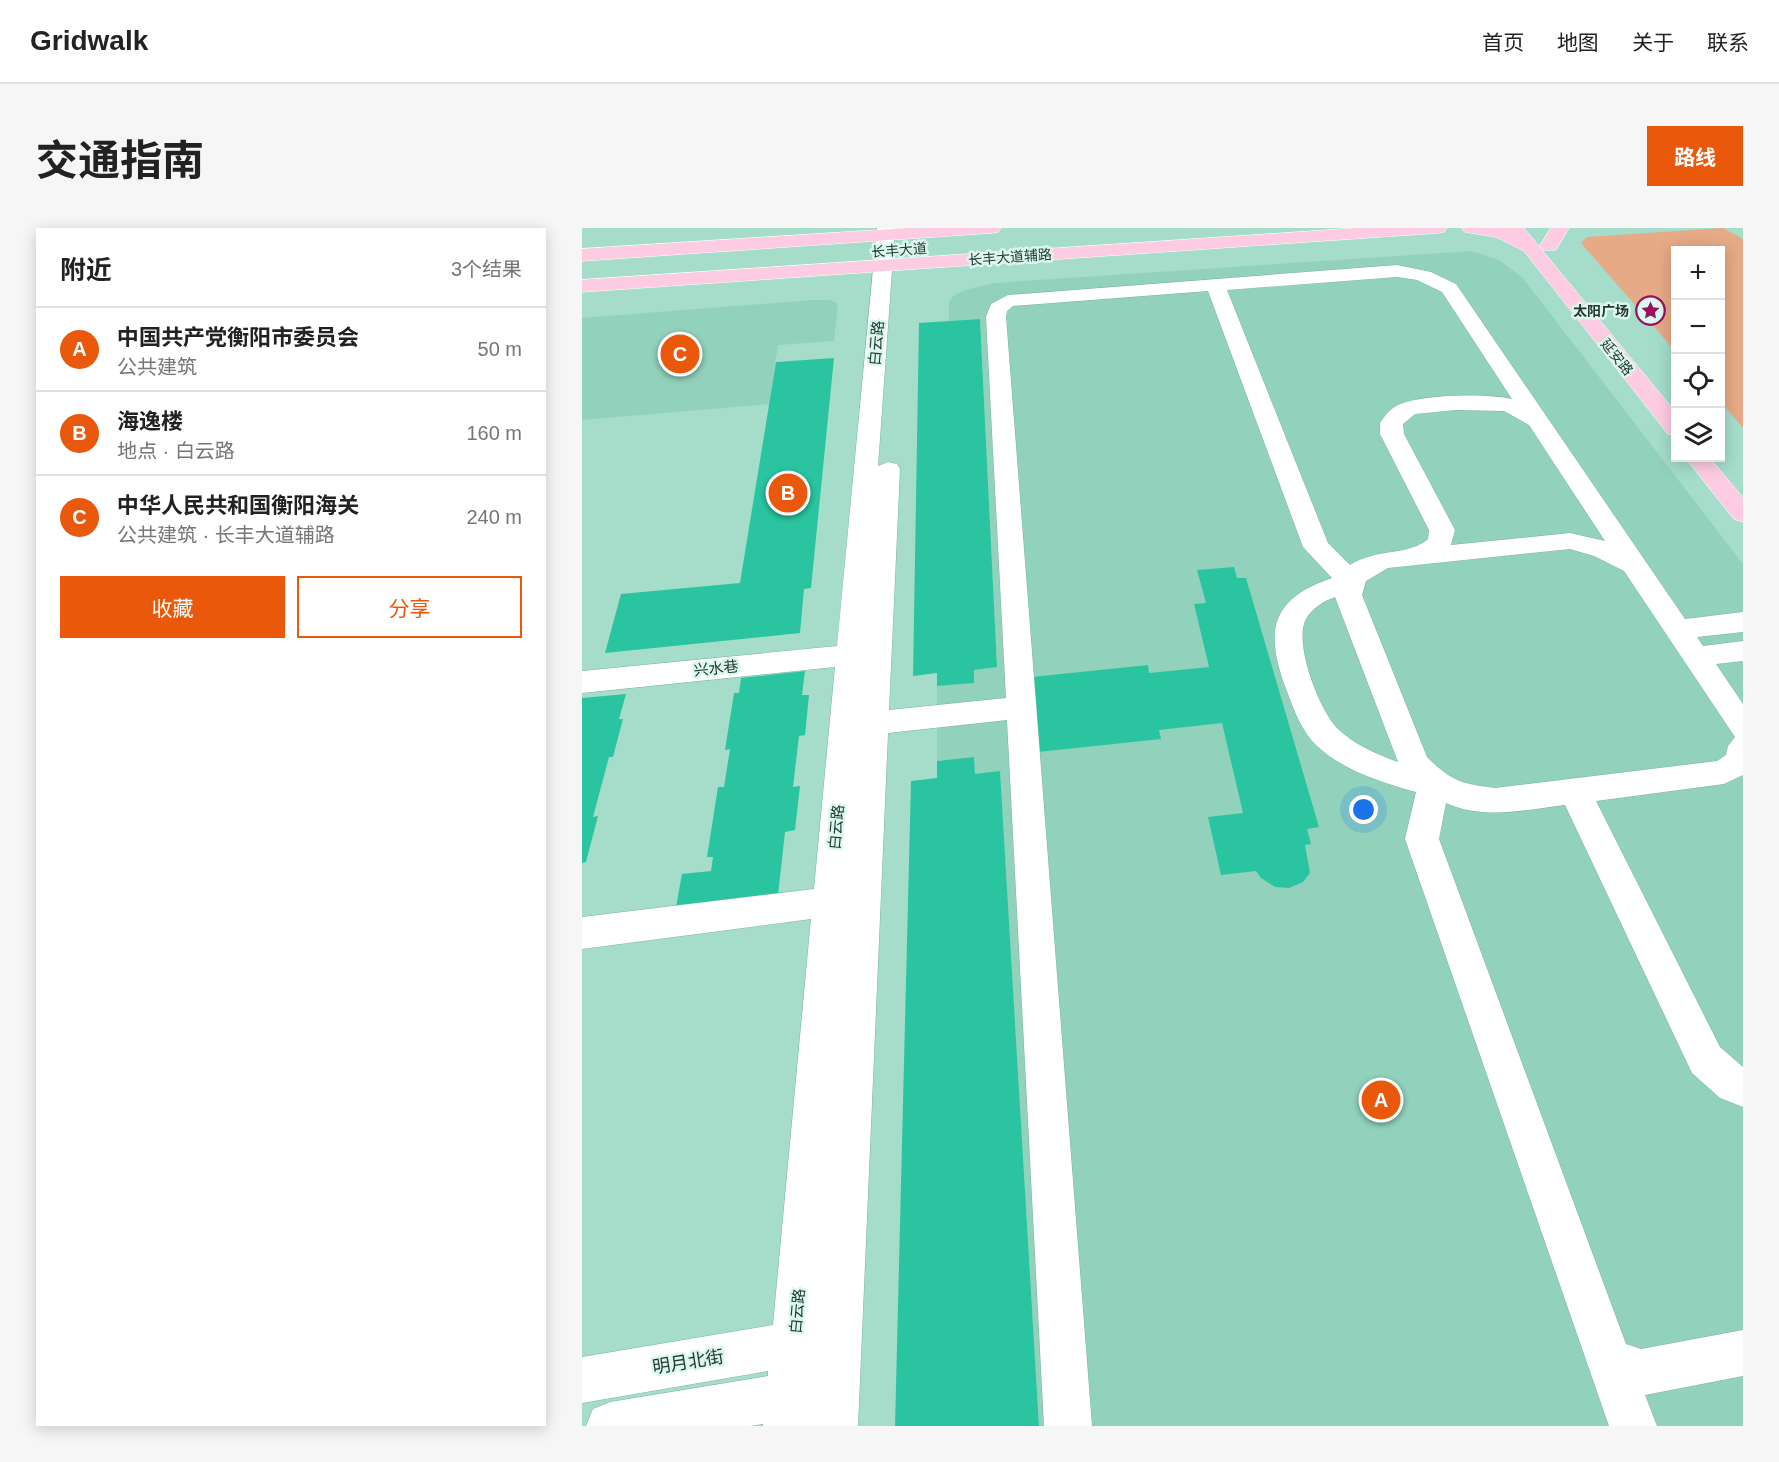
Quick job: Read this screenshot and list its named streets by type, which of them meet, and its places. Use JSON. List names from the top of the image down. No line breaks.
{"streets":{"main road":["长丰大道","长丰大道辅路","延安路"],"street":["白云路","兴水巷","明月北街"]},"crossings":[["长丰大道","白云路"],["白云路","兴水巷"],["白云路","明月北街"]],"places":{"place":["太阳广场"]},"page":{"header":"Gridwalk","nav":["首页","地图","关于","联系"],"title":"交通指南","buttons":["路线",["收藏","分享"]],"heading":["附近","3个结果"],"map_buttons":["+","−"],"list":[{"mark":"A","name":"中国共产党衡阳市委员会","note":"公共建筑","value":"50 m"},{"mark":"B","name":"海逸楼","note":"地点 · 白云路","value":"160 m"},{"mark":"C","name":"中华人民共和国衡阳海关","note":"公共建筑 · 长丰大道辅路","value":"240 m"}],"pins":["C","B","A"]}}
